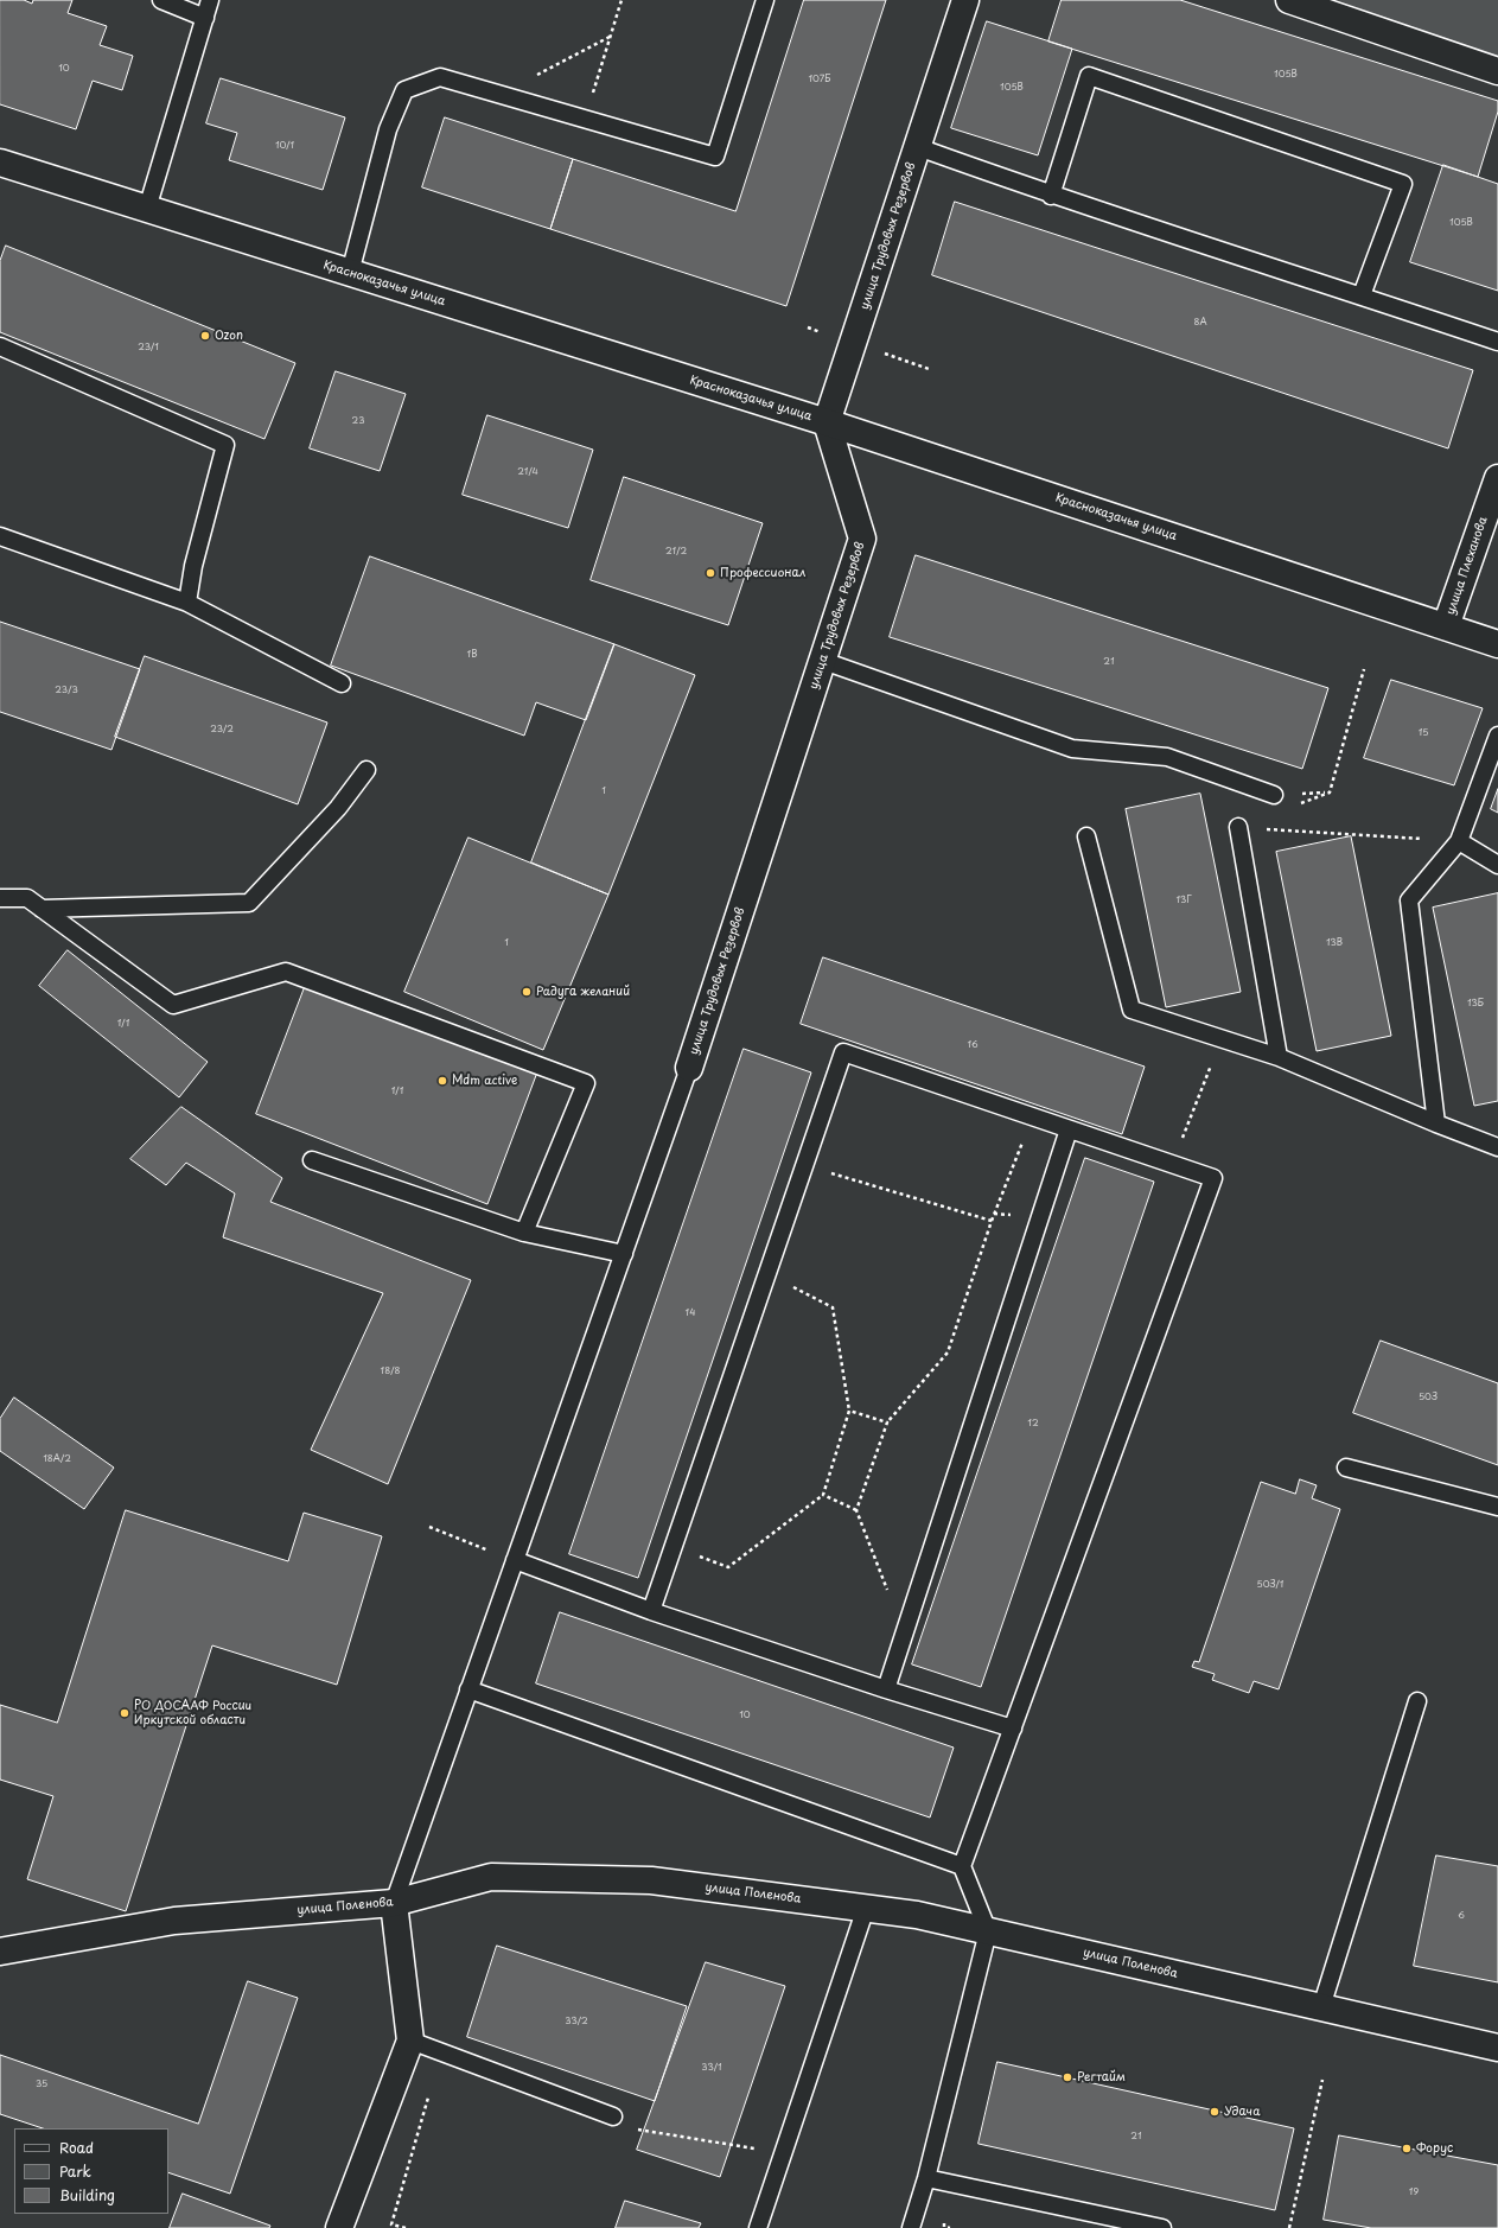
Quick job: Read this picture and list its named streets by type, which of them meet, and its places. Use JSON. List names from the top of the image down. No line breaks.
{"streets":{"street":["улица Трудовых Резервов","Красноказачья улица","улица Плеханова","улица Поленова"]},"crossings":[["улица Трудовых Резервов","Красноказачья улица"],["Красноказачья улица","улица Плеханова"]],"places":["Ozon","Профессионал","Радуга желаний","Mdm active","РО ДОСААФ России Иркутской области","Регтайм","Удача","Форус"],"house_numbers":["10","105В","107Б","105В","10/1","105В","8А","23/1","23","21/4","21/2","1В","21","23/3","23/2","15","1","13Г","1","13В","13Б","1/1","16","1/1","14","18/8","50З","12","18А/2","50З/1","10","6","33/2","33/1","35","21","19"],"legend":["Road","Park","Building"]}
